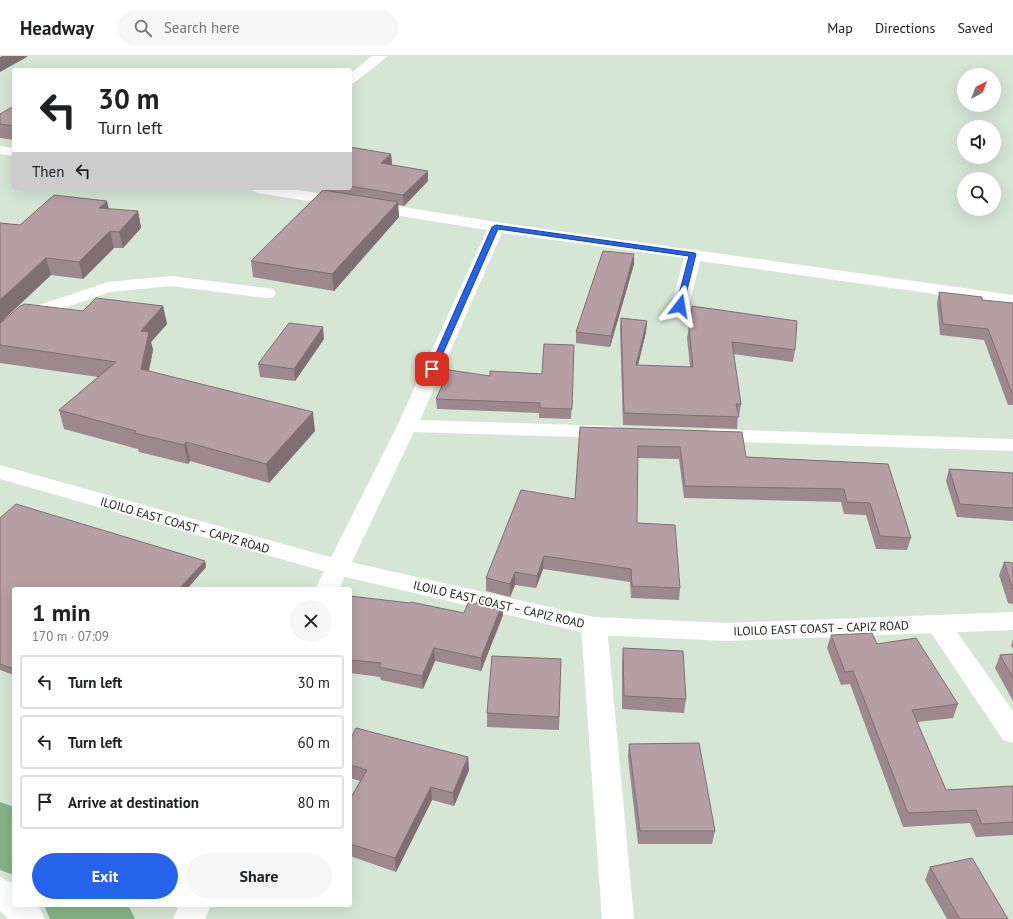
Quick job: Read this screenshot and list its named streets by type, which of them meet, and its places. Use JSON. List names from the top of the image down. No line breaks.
{"streets":{"street":["ILOILO EAST COAST – CAPIZ ROAD"]},"north":"top right","page":{"header":"Headway","search":"Search here","nav":["Map","Directions","Saved"],"turn":["30 m","Turn left"],"then":"Then","heading":["1 min","170 m · 07:09"],"list":[{"name":"Turn left","value":"30 m"},{"name":"Turn left","value":"60 m"},{"name":"Arrive at destination","value":"80 m"}],"buttons":["Exit","Share"]}}
